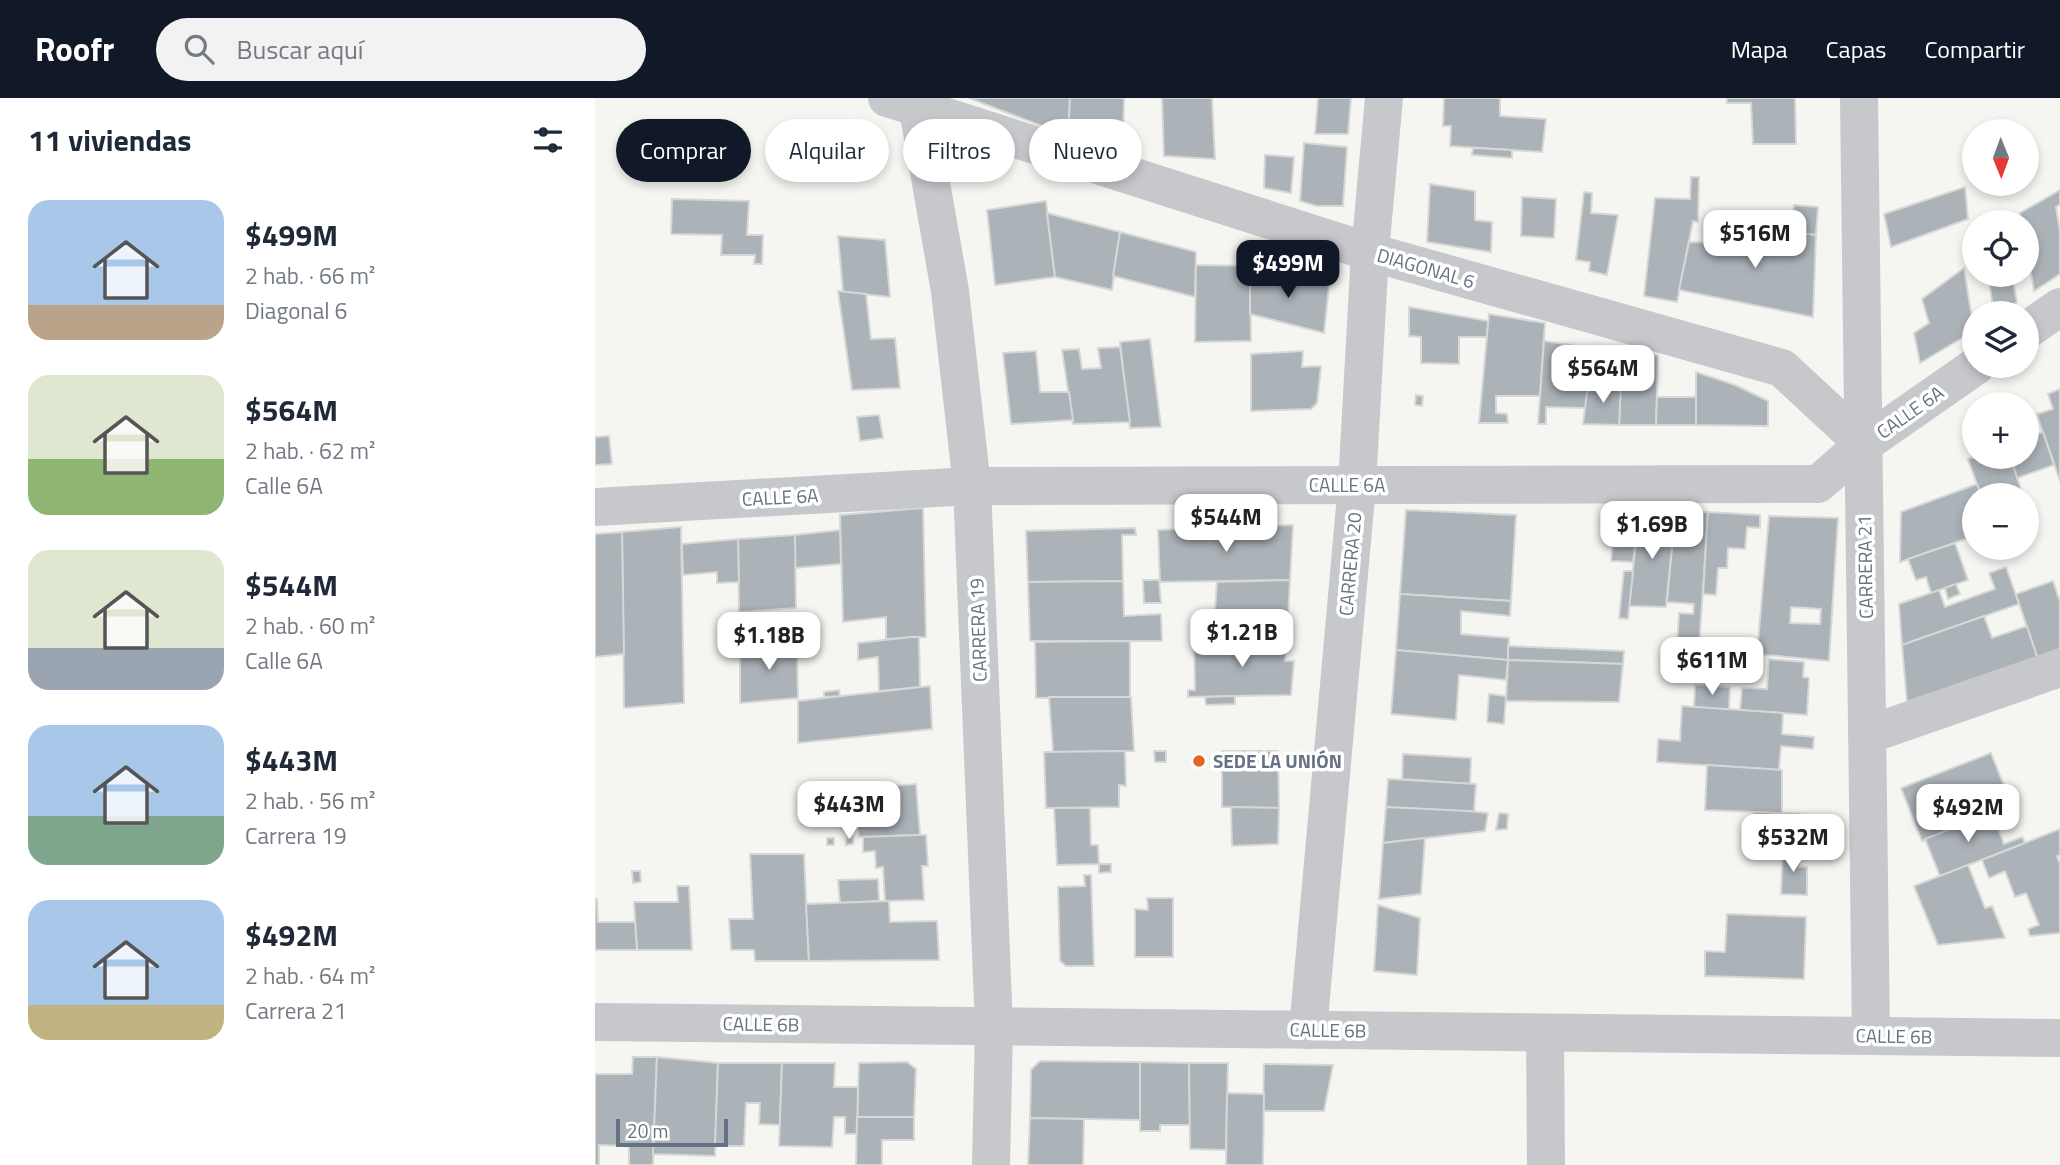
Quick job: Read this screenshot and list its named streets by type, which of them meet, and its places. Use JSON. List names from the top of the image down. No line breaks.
{"streets":{"street":["DIAGONAL 6","CALLE 6A","CARRERA 20","CARRERA 21","CARRERA 19","CALLE 6B"]},"crossings":[["DIAGONAL 6","CALLE 6A"],["DIAGONAL 6","CARRERA 20"],["DIAGONAL 6","CARRERA 21"],["DIAGONAL 6","CARRERA 19"],["CALLE 6A","CARRERA 20"],["CALLE 6A","CARRERA 21"],["CALLE 6A","CARRERA 19"],["CARRERA 20","CALLE 6B"],["CARRERA 21","CALLE 6B"],["CARRERA 19","CALLE 6B"]],"places":["SEDE LA UNIÓN"],"scale_bar":"20 m","north":"bottom","page":{"header":"Roofr","search":"Buscar aquí","nav":["Mapa","Capas","Compartir"],"heading":"11 viviendas","map_buttons":["+","−"],"chip":["Comprar","Alquilar","Filtros","Nuevo"],"list":[{"name":"$499M","note":"2 hab. · 66 m² · Diagonal 6"},{"name":"$564M","note":"2 hab. · 62 m² · Calle 6A"},{"name":"$544M","note":"2 hab. · 60 m² · Calle 6A"},{"name":"$443M","note":"2 hab. · 56 m² · Carrera 19"},{"name":"$492M","note":"2 hab. · 64 m² · Carrera 21"}],"price":["$516M","$499M","$564M","$544M","$1.69B","$1.21B","$1.18B","$611M","$443M","$492M","$532M"],"scale":"20 m"}}
